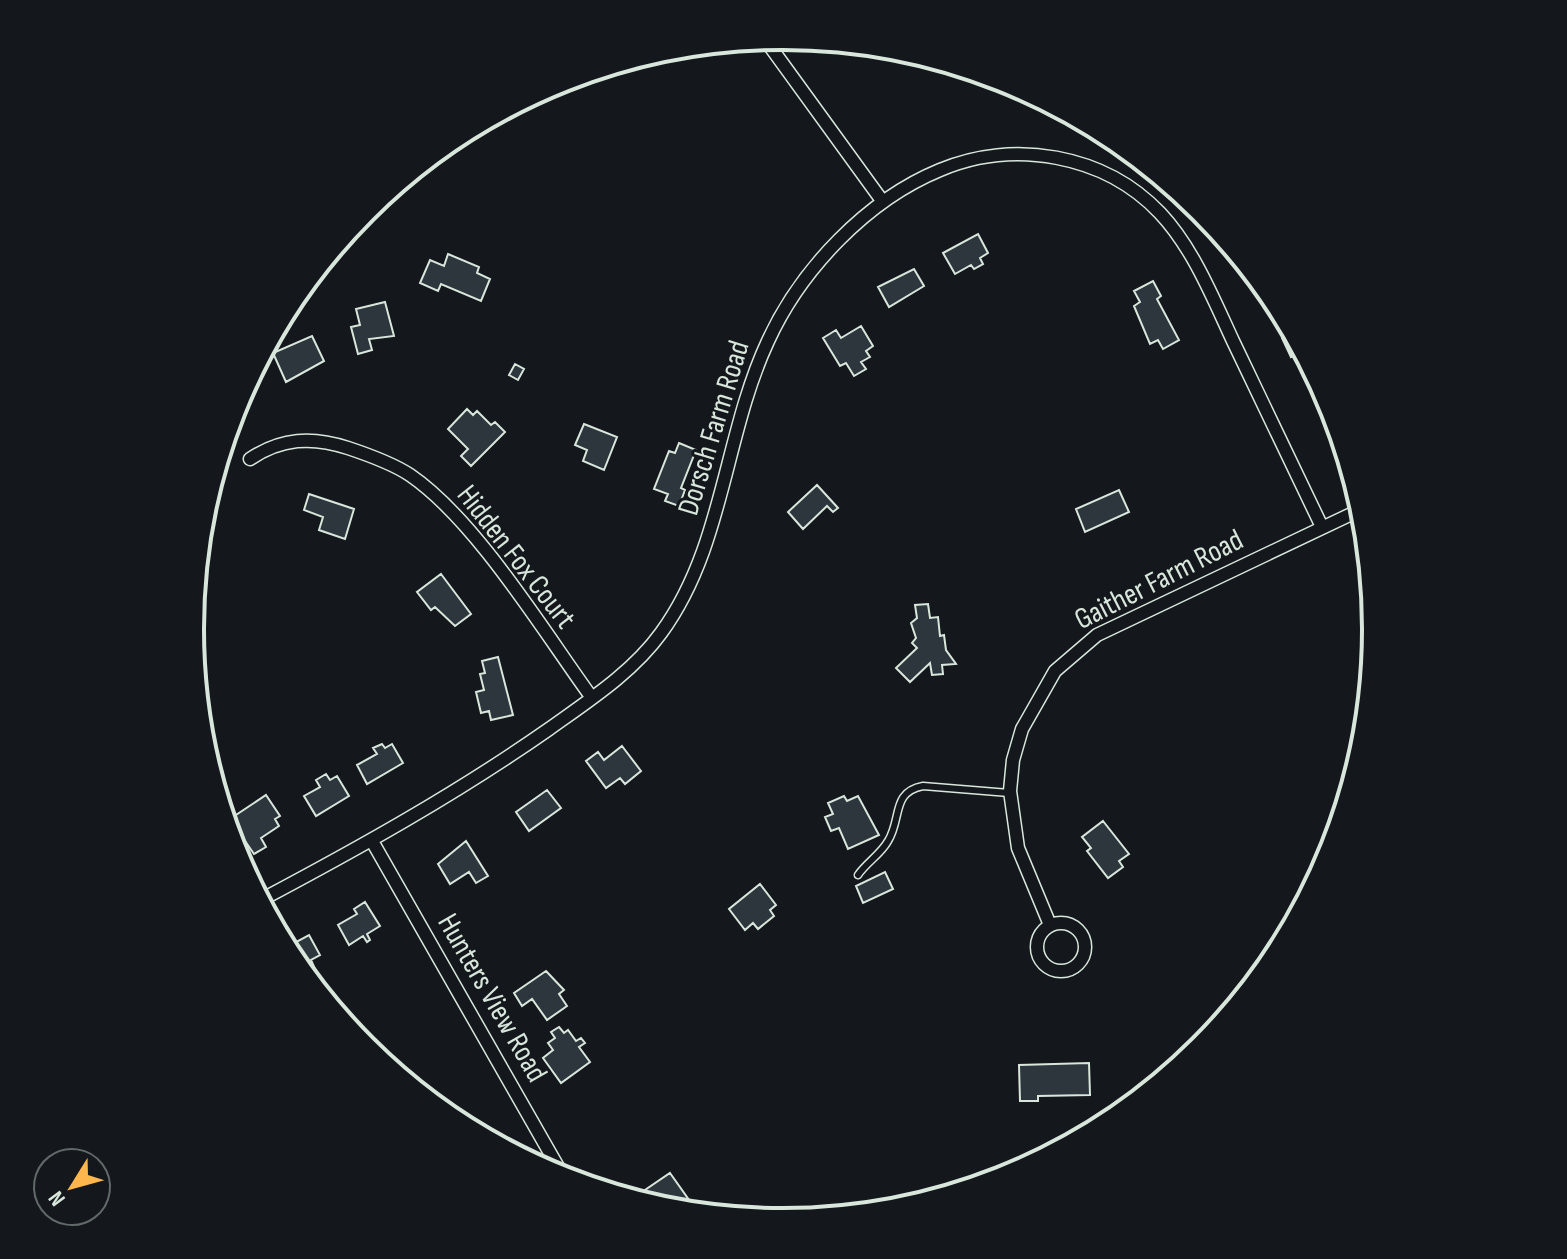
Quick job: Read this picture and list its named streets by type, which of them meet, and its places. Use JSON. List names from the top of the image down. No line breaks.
{"streets":{"street":["Dorsch Farm Road","Hidden Fox Court","Gaither Farm Road","Hunters View Road"]},"crossings":[["Dorsch Farm Road","Hidden Fox Court"],["Dorsch Farm Road","Gaither Farm Road"],["Dorsch Farm Road","Hunters View Road"]],"north":"bottom left"}
